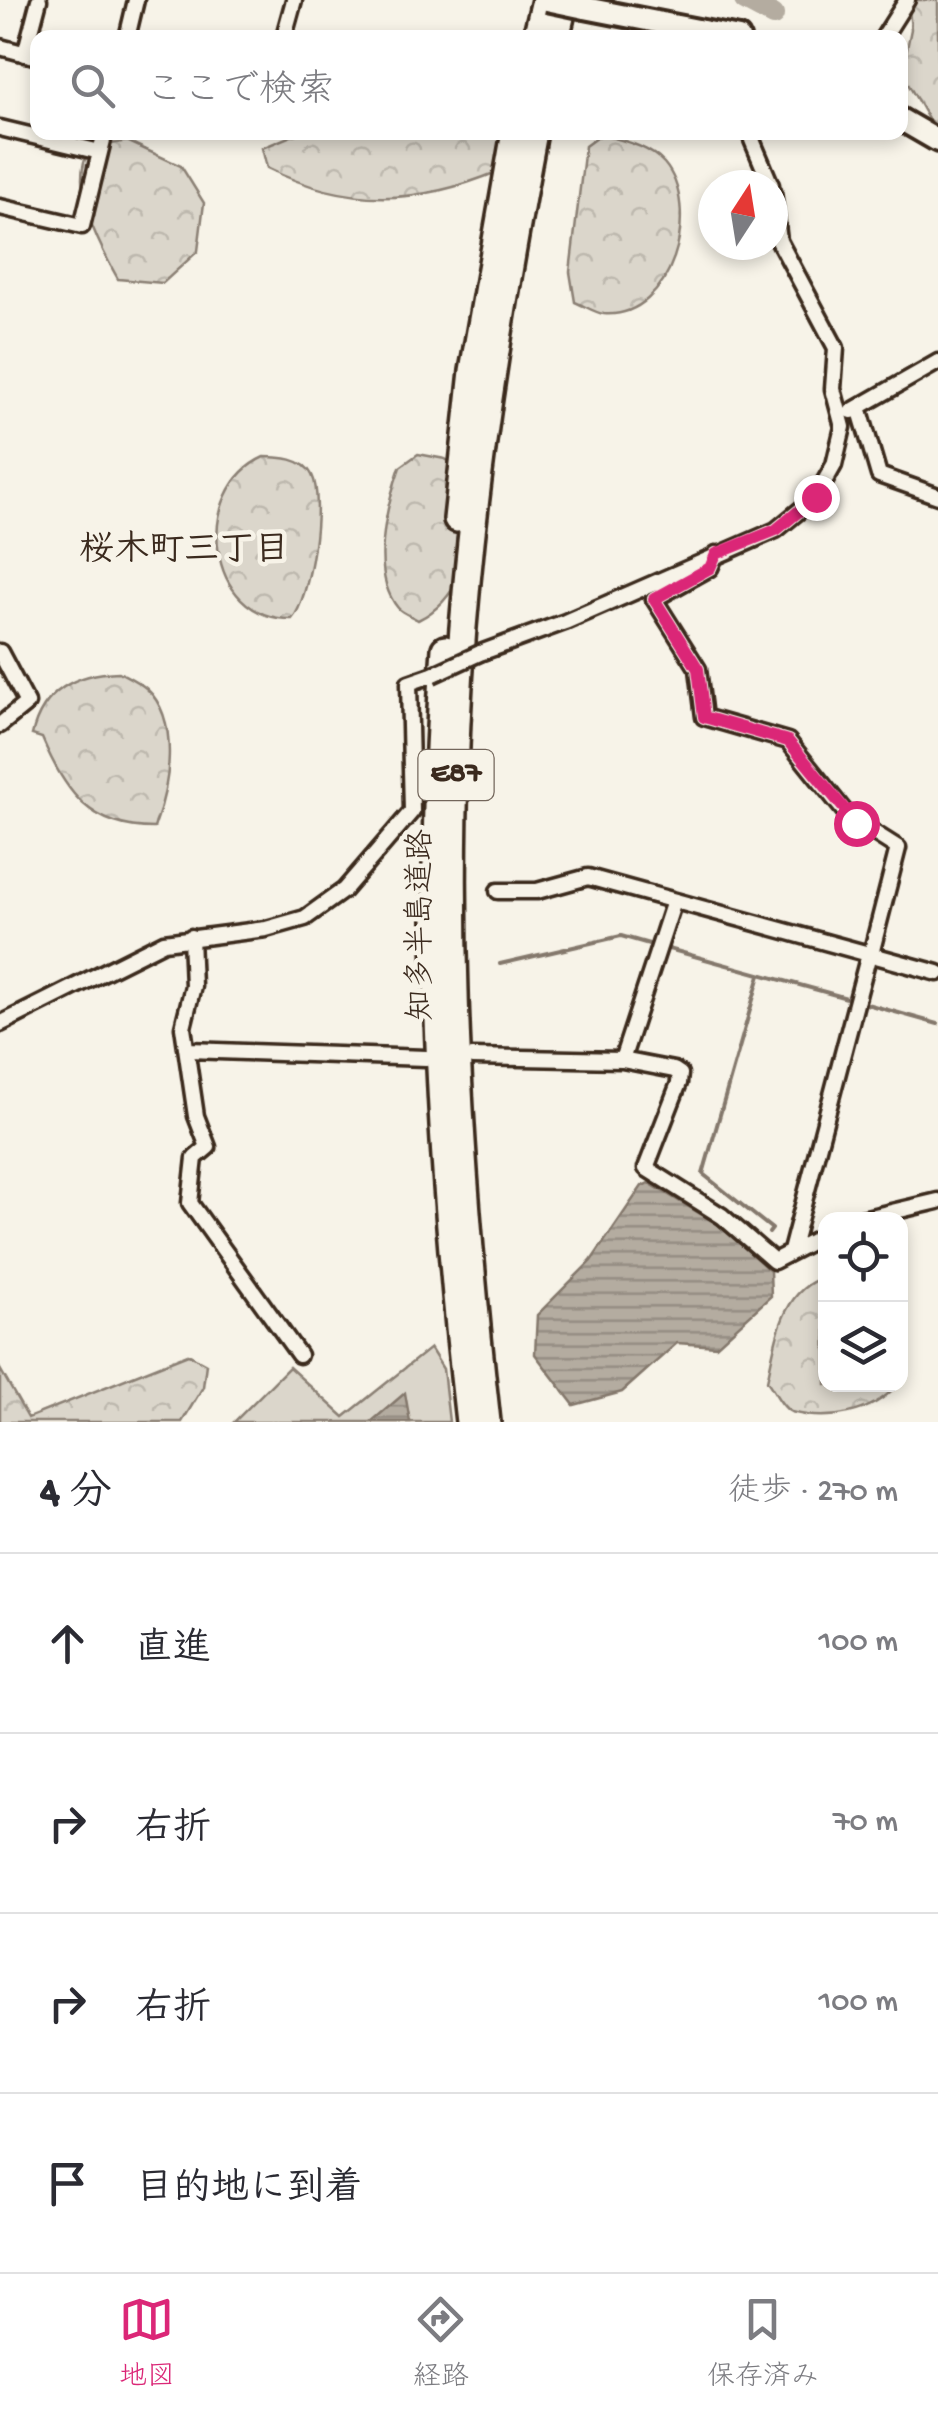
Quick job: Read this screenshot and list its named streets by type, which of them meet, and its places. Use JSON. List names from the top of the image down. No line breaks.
{"streets":{"highway":["E87","知多半島道路"]},"districts":["桜木町三丁目"],"north":"top","page":{"search":"ここで検索","heading":["4 分","徒歩 · 270 m"],"list":[["直進","100 m"],["右折","70 m"],["右折","100 m"],"目的地に到着"],"nav":["地図","経路","保存済み"]}}
